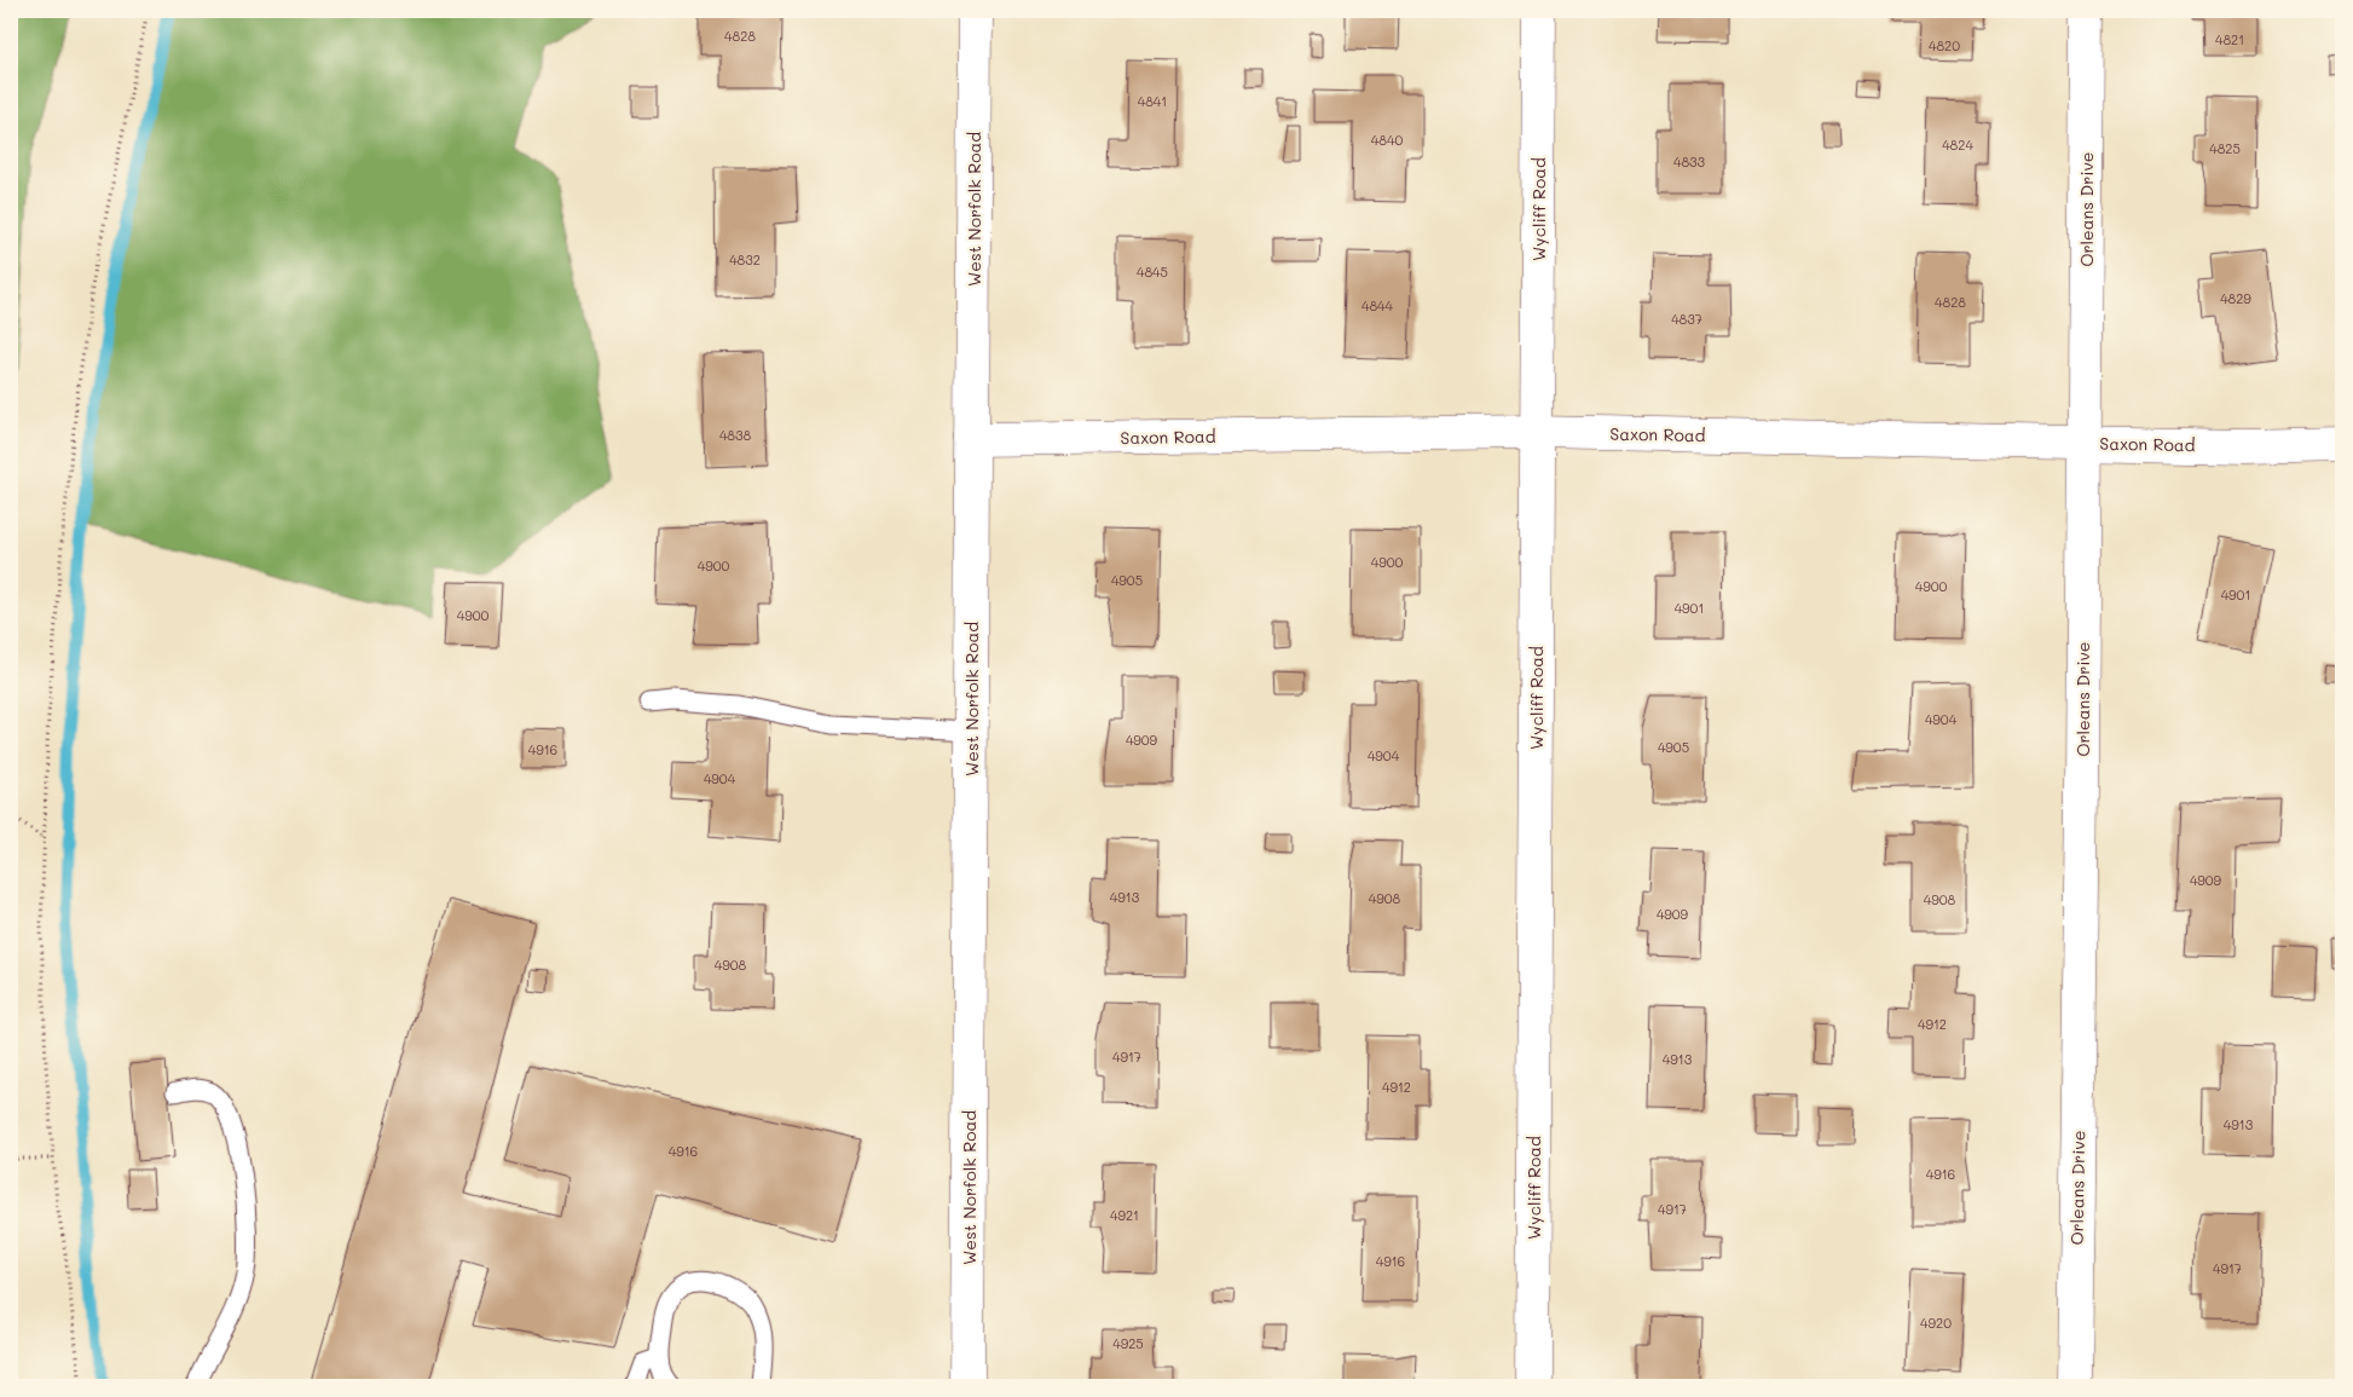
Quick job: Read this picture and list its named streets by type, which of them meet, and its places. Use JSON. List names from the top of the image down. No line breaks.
{"streets":{"street":["West Norfolk Road","Wycliff Road","Orleans Drive","Saxon Road"]},"crossings":[["West Norfolk Road","Saxon Road"],["Wycliff Road","Saxon Road"],["Orleans Drive","Saxon Road"]],"house_numbers":["4828","4821","4820","4841","4840","4824","4825","4833","4832","4845","4829","4828","4844","4837","4838","4900","4900","4905","4900","4901","4901","4900","4904","4909","4905","4916","4904","4904","4909","4913","4908","4908","4909","4908","4912","4917","4913","4912","4913","4916","4916","4917","4921","4916","4917","4920","4925"]}
